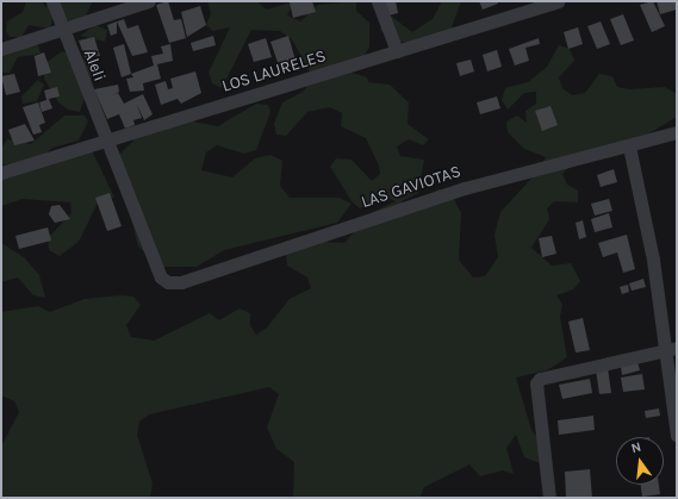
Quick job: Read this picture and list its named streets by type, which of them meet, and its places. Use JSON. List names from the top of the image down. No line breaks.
{"streets":{"street":["Aleli","LOS LAURELES","LAS GAVIOTAS"]},"crossings":[["Aleli","LOS LAURELES"],["Aleli","LAS GAVIOTAS"]],"north":"top"}
